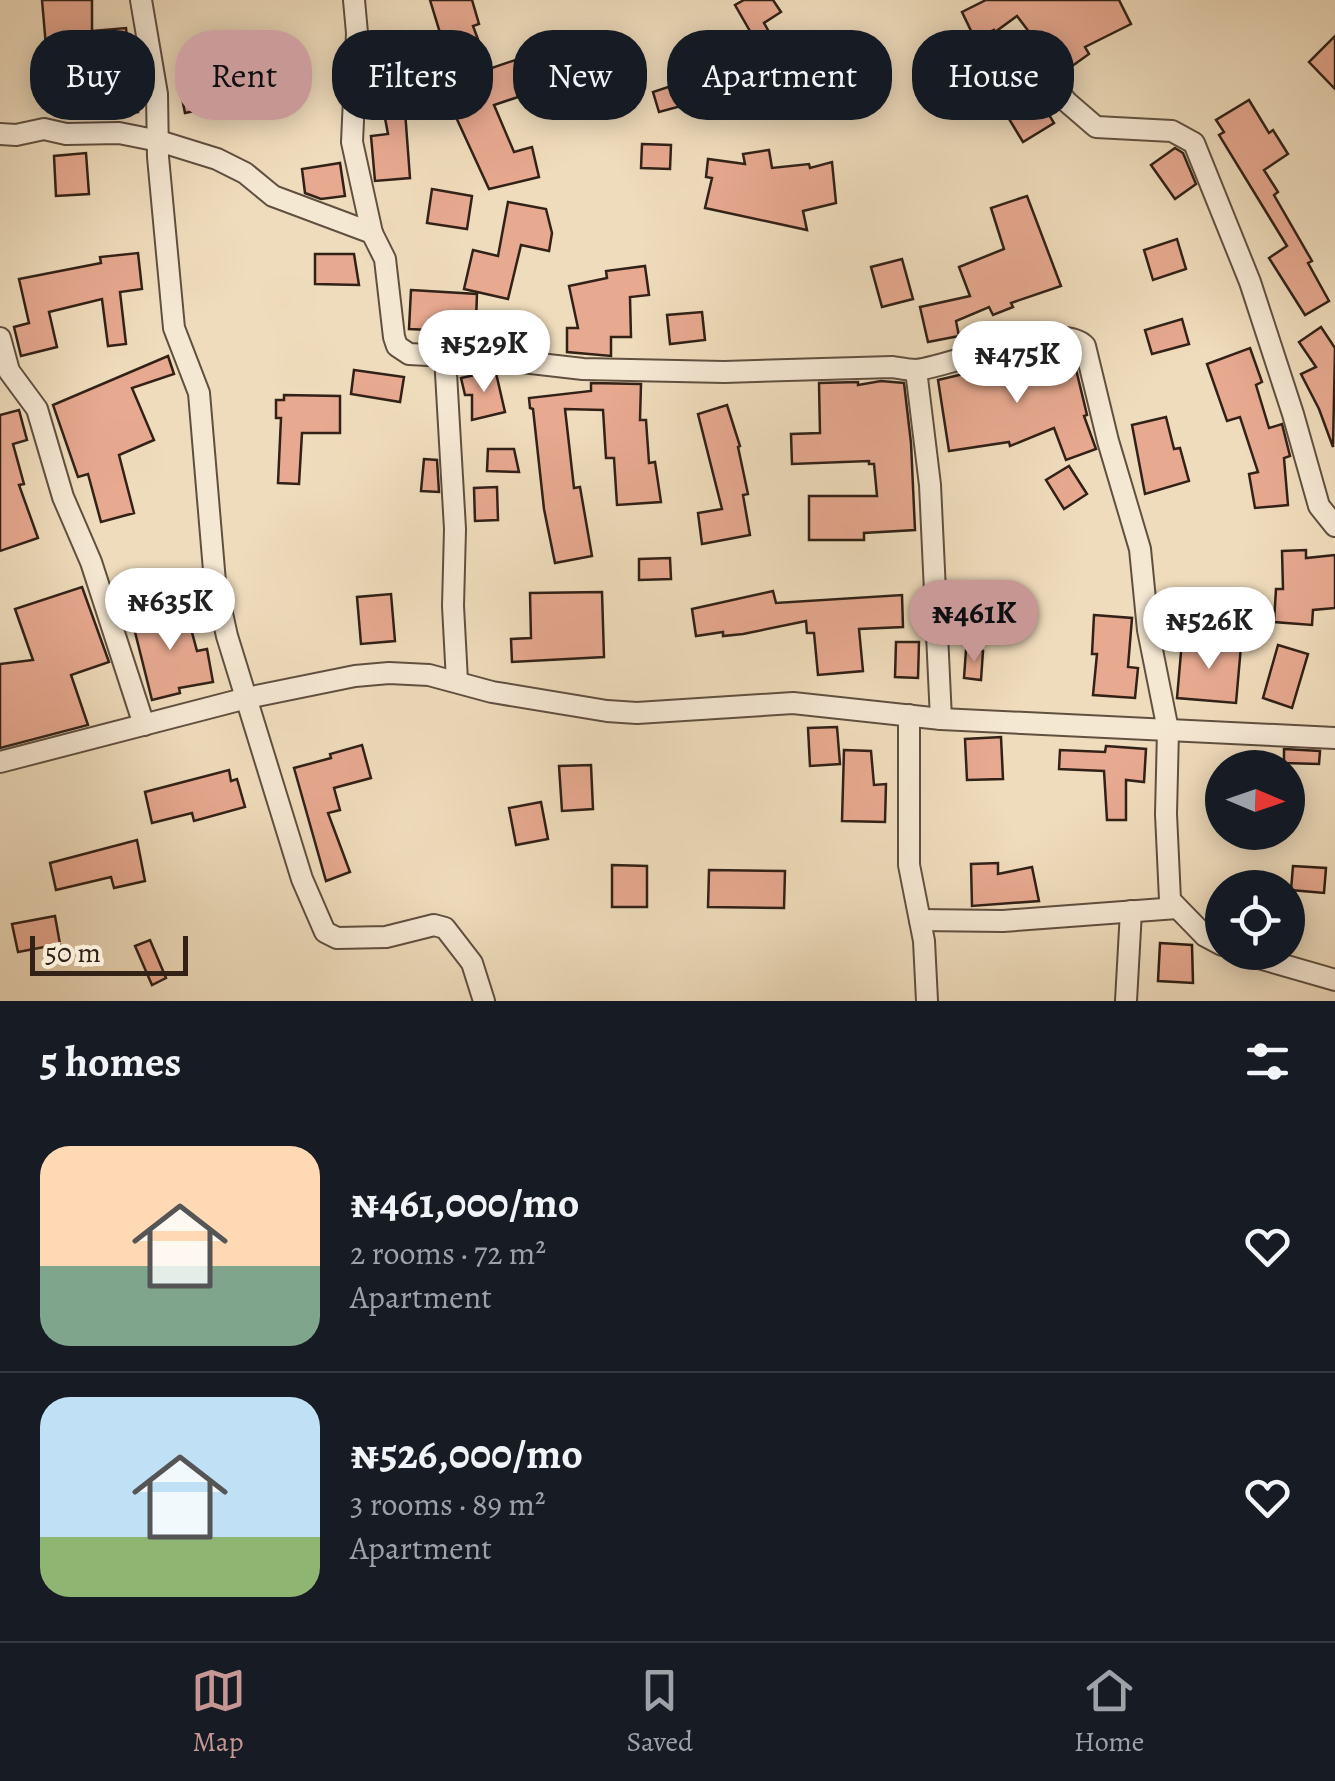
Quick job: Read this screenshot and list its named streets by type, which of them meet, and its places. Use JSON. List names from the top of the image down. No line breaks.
{"scale_bar":"50 m","north":"right","page":{"chip":["Buy","Rent","Filters","New","Apartment","House"],"price":["₦529K","₦475K","₦635K","₦461K","₦526K"],"scale":"50 m","heading":"5 homes","list":[{"name":"₦461,000/mo","note":"2 rooms · 72 m² · Apartment"},{"name":"₦526,000/mo","note":"3 rooms · 89 m² · Apartment"}],"tabs":["Map","Saved","Home"]}}
